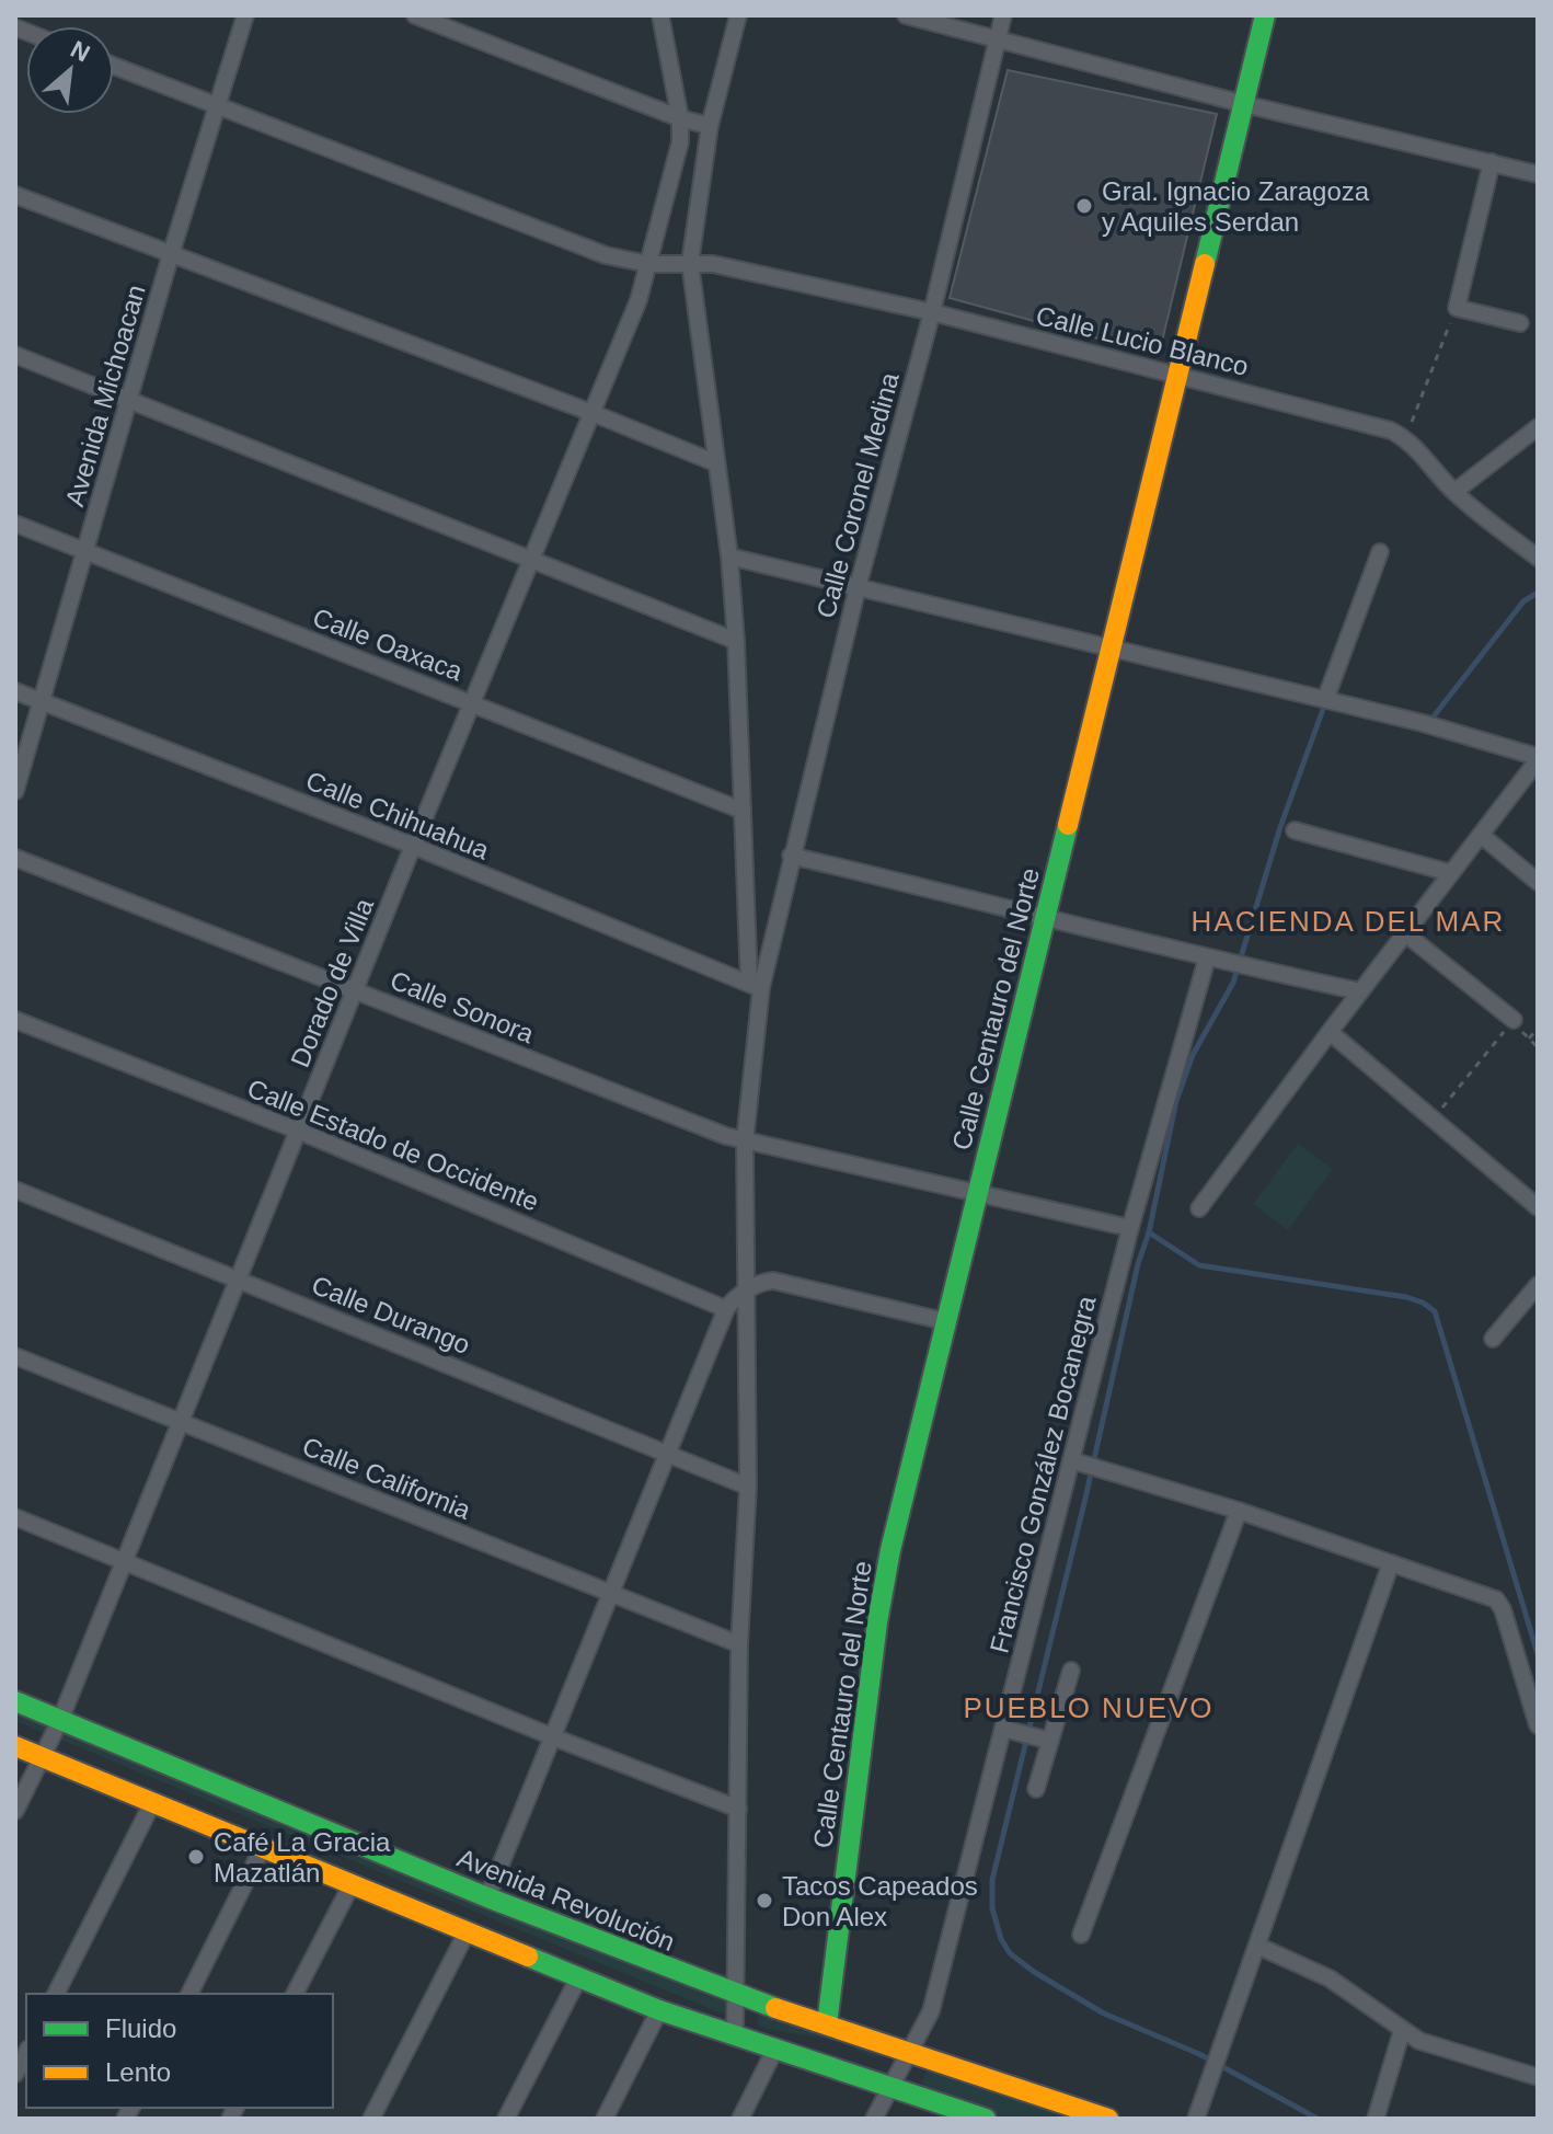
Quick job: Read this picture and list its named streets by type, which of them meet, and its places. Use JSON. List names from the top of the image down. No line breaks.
{"streets":{"street":["Calle Lucio Blanco","Avenida Michoacan","Calle Coronel Medina","Calle Oaxaca","Calle Chihuahua","Dorado de Villa","Calle Sonora","Calle Centauro del Norte","Calle Estado de Occidente","Calle Durango","Francisco González Bocanegra","Calle California","Avenida Revolución"]},"crossings":[["Calle Lucio Blanco","Avenida Michoacan"],["Calle Lucio Blanco","Calle Coronel Medina"],["Calle Lucio Blanco","Dorado de Villa"],["Calle Lucio Blanco","Calle Centauro del Norte"],["Avenida Michoacan","Calle Oaxaca"],["Avenida Michoacan","Calle Chihuahua"],["Calle Coronel Medina","Calle Chihuahua"],["Calle Oaxaca","Dorado de Villa"],["Calle Chihuahua","Dorado de Villa"],["Dorado de Villa","Calle Sonora"],["Dorado de Villa","Calle Estado de Occidente"],["Dorado de Villa","Calle Durango"],["Dorado de Villa","Calle California"],["Dorado de Villa","Avenida Revolución"],["Calle Sonora","Calle Centauro del Norte"],["Calle Sonora","Francisco González Bocanegra"],["Calle Centauro del Norte","Avenida Revolución"],["Francisco González Bocanegra","Avenida Revolución"]],"districts":["HACIENDA DEL MAR","PUEBLO NUEVO"],"places":["Gral. Ignacio Zaragoza y Aquiles Serdan","Café La Gracia Mazatlán","Tacos Capeados Don Alex"],"legend":["Fluido","Lento"],"north":"top right"}
